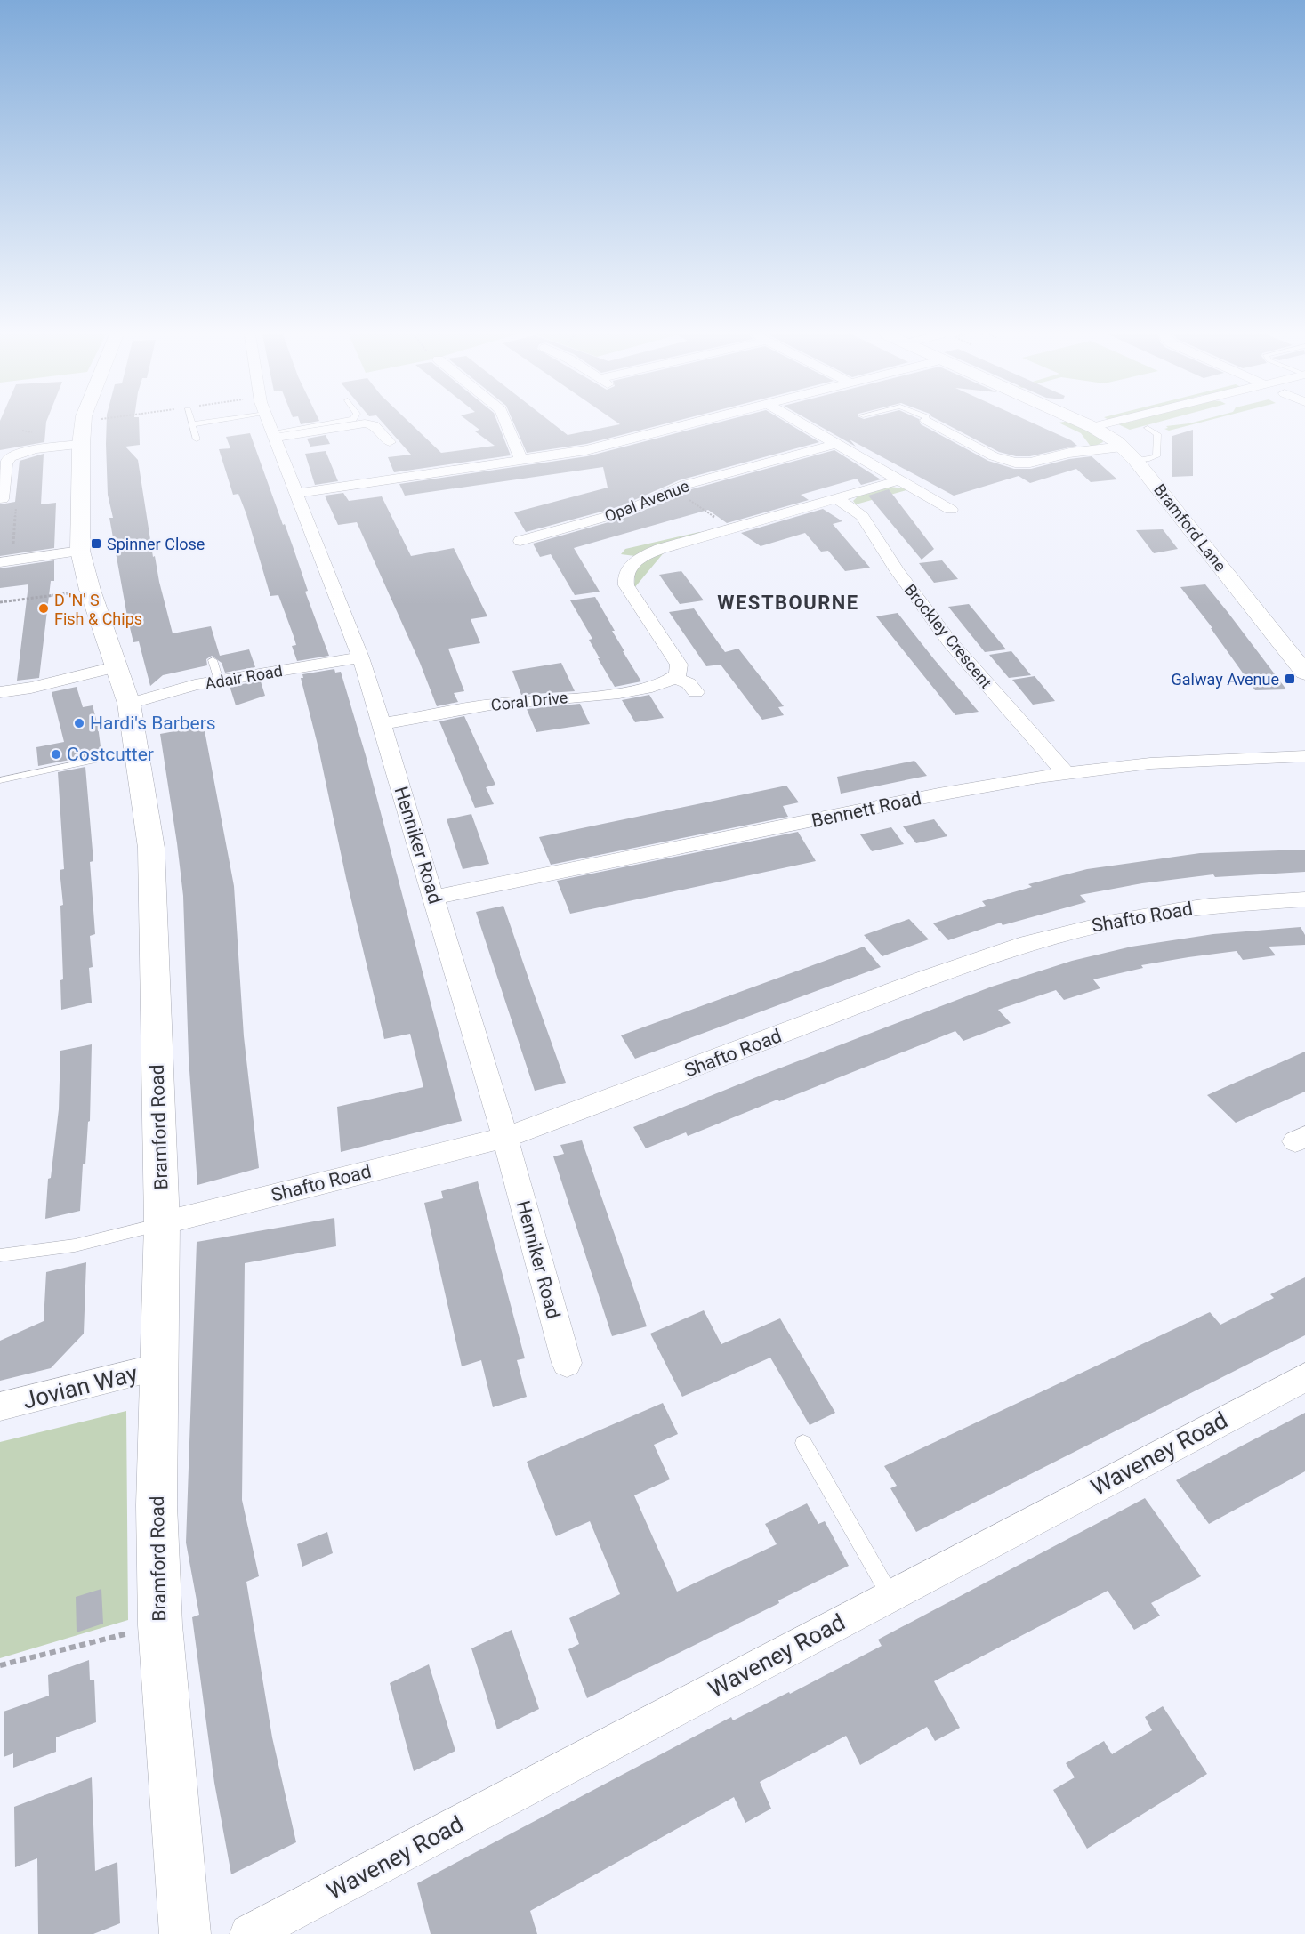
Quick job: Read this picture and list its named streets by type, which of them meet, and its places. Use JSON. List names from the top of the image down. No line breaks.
{"streets":{"main road":["Bramford Lane","Bramford Road"],"street":["Opal Avenue","Brockley Crescent","Adair Road","Coral Drive","Bennett Road","Henniker Road","Shafto Road","Jovian Way","Waveney Road"]},"crossings":[["Brockley Crescent","Bennett Road"],["Adair Road","Henniker Road"],["Adair Road","Bramford Road"],["Coral Drive","Henniker Road"],["Bennett Road","Henniker Road"],["Henniker Road","Shafto Road"],["Shafto Road","Bramford Road"],["Bramford Road","Jovian Way"]],"districts":["WESTBOURNE"],"places":{"transit":["Spinner Close","Galway Avenue"],"other":["D 'N' S Fish & Chips","Hardi's Barbers","Costcutter"]}}
